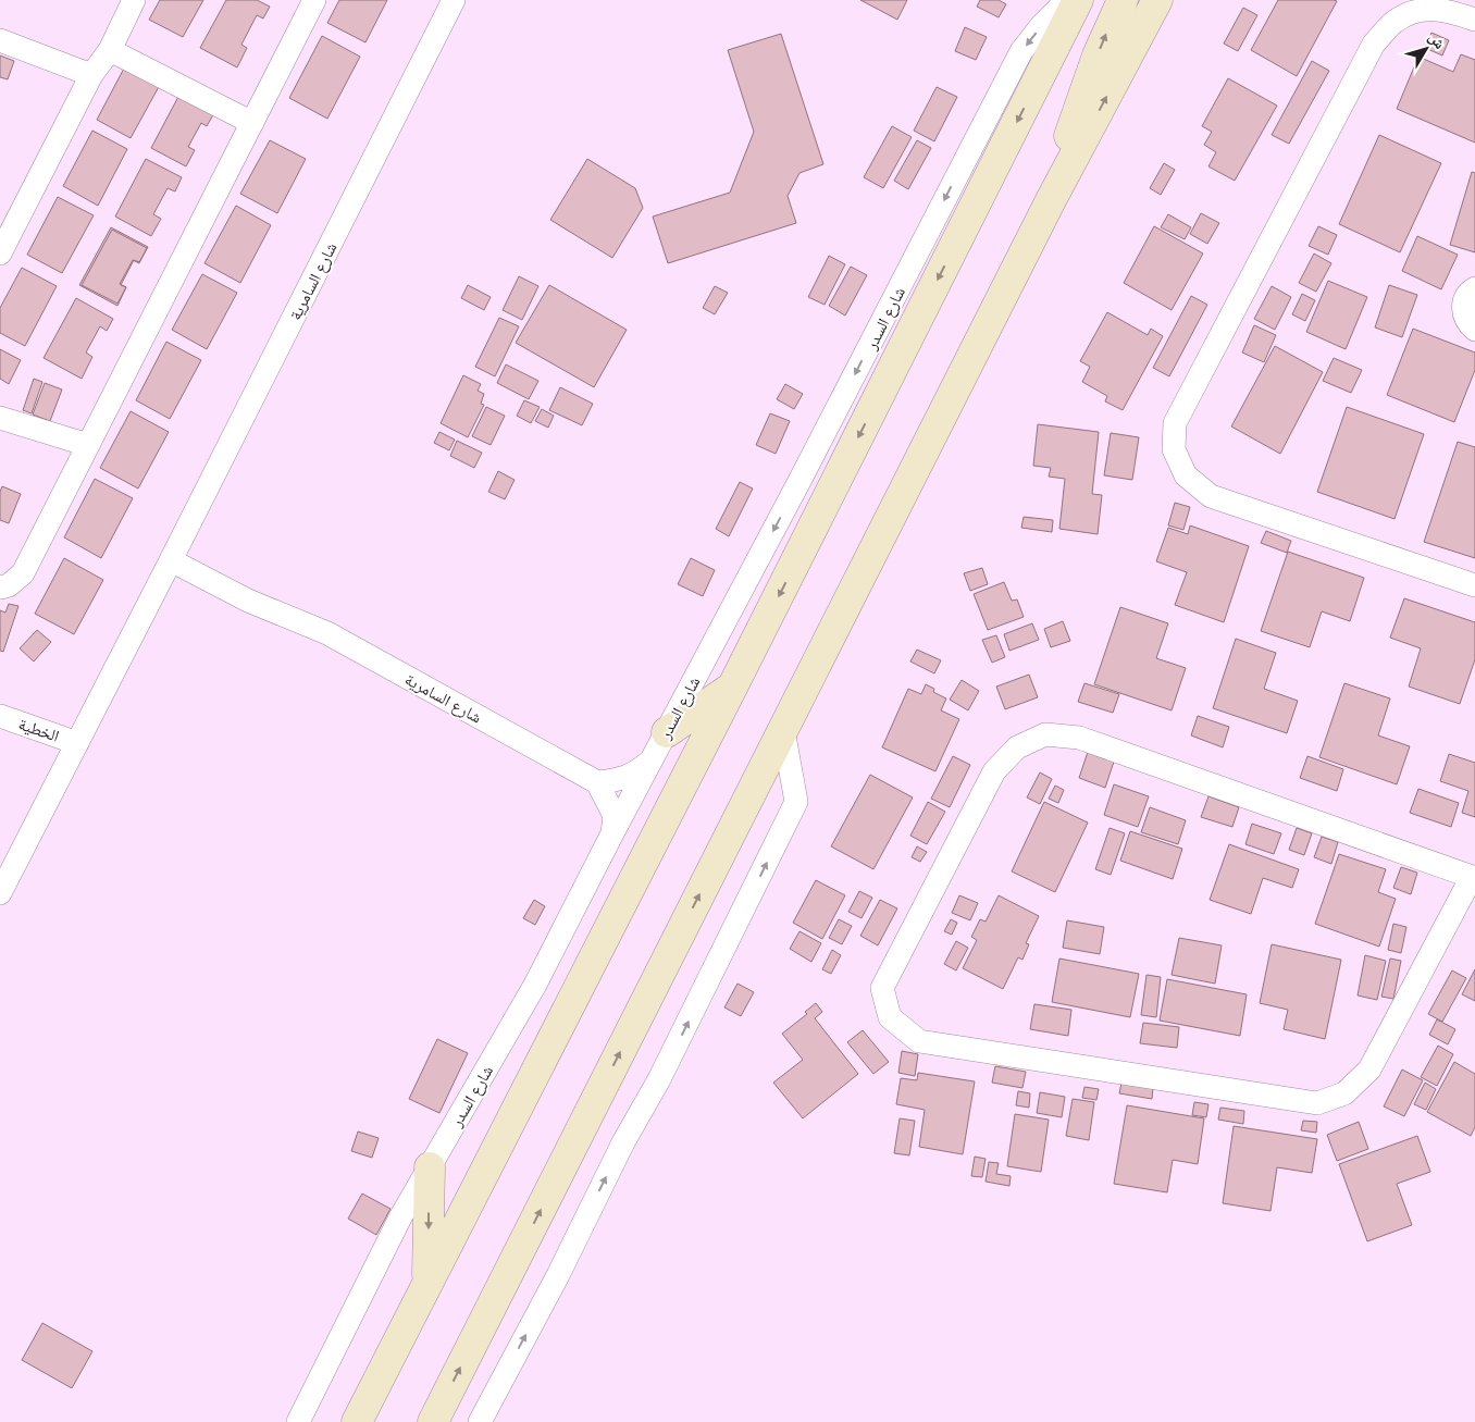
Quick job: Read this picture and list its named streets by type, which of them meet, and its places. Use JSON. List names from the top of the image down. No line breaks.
{"streets":{"main road":["شارع السدر"],"street":["شارع السامرية","الخطية"]},"crossings":[["شارع السامرية","الخطية"]],"one_way":["شارع السدر"],"north":"top right"}
